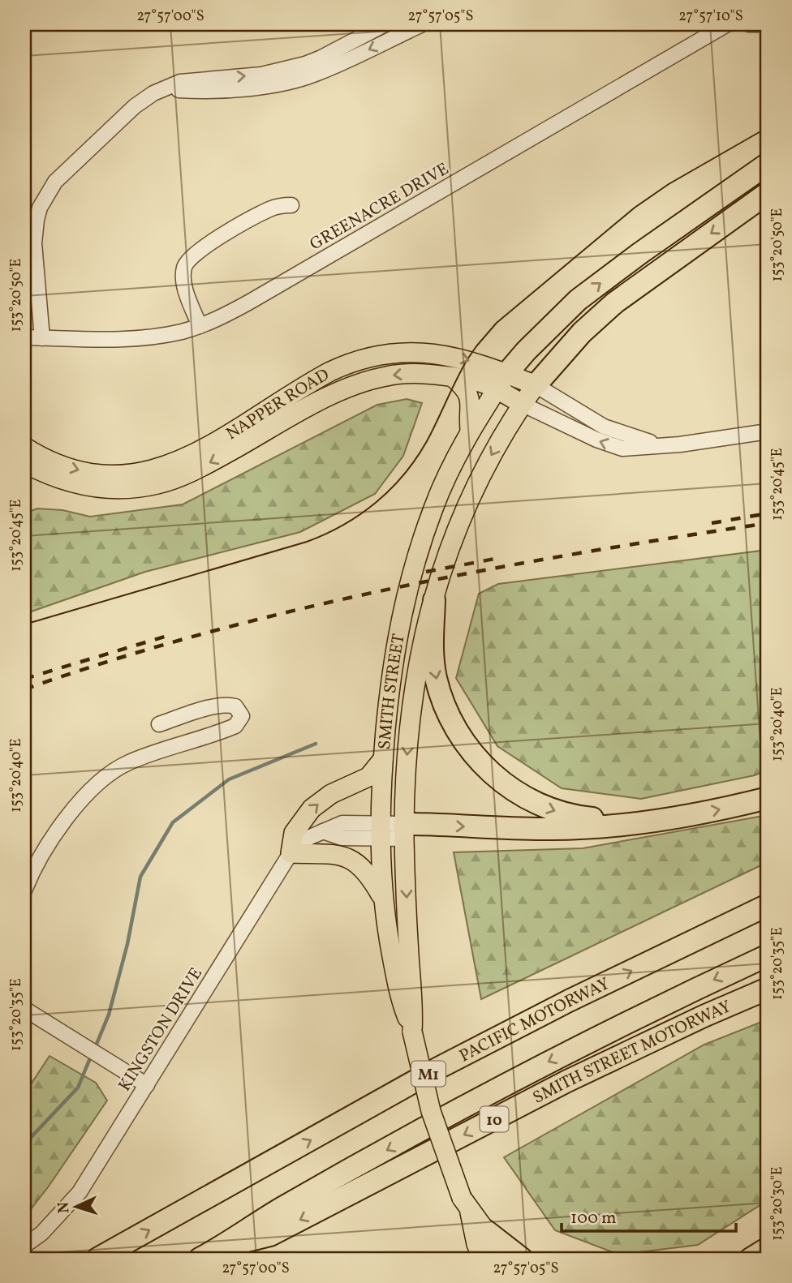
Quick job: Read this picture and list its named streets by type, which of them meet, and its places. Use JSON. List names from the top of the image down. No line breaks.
{"streets":{"highway":["PACIFIC MOTORWAY","SMITH STREET MOTORWAY","M1","10"],"main road":["NAPPER ROAD","SMITH STREET"],"street":["GREENACRE DRIVE","KINGSTON DRIVE"]},"crossings":[["NAPPER ROAD","SMITH STREET"],["SMITH STREET","KINGSTON DRIVE"]],"scale_bar":"100 m","north":"left","coordinates":["27°57'00\"S","27°57'05\"S","27°57'10\"S","153°20'50\"E","153°20'45\"E","153°20'40\"E","153°20'35\"E","153°20'30\"E"]}
